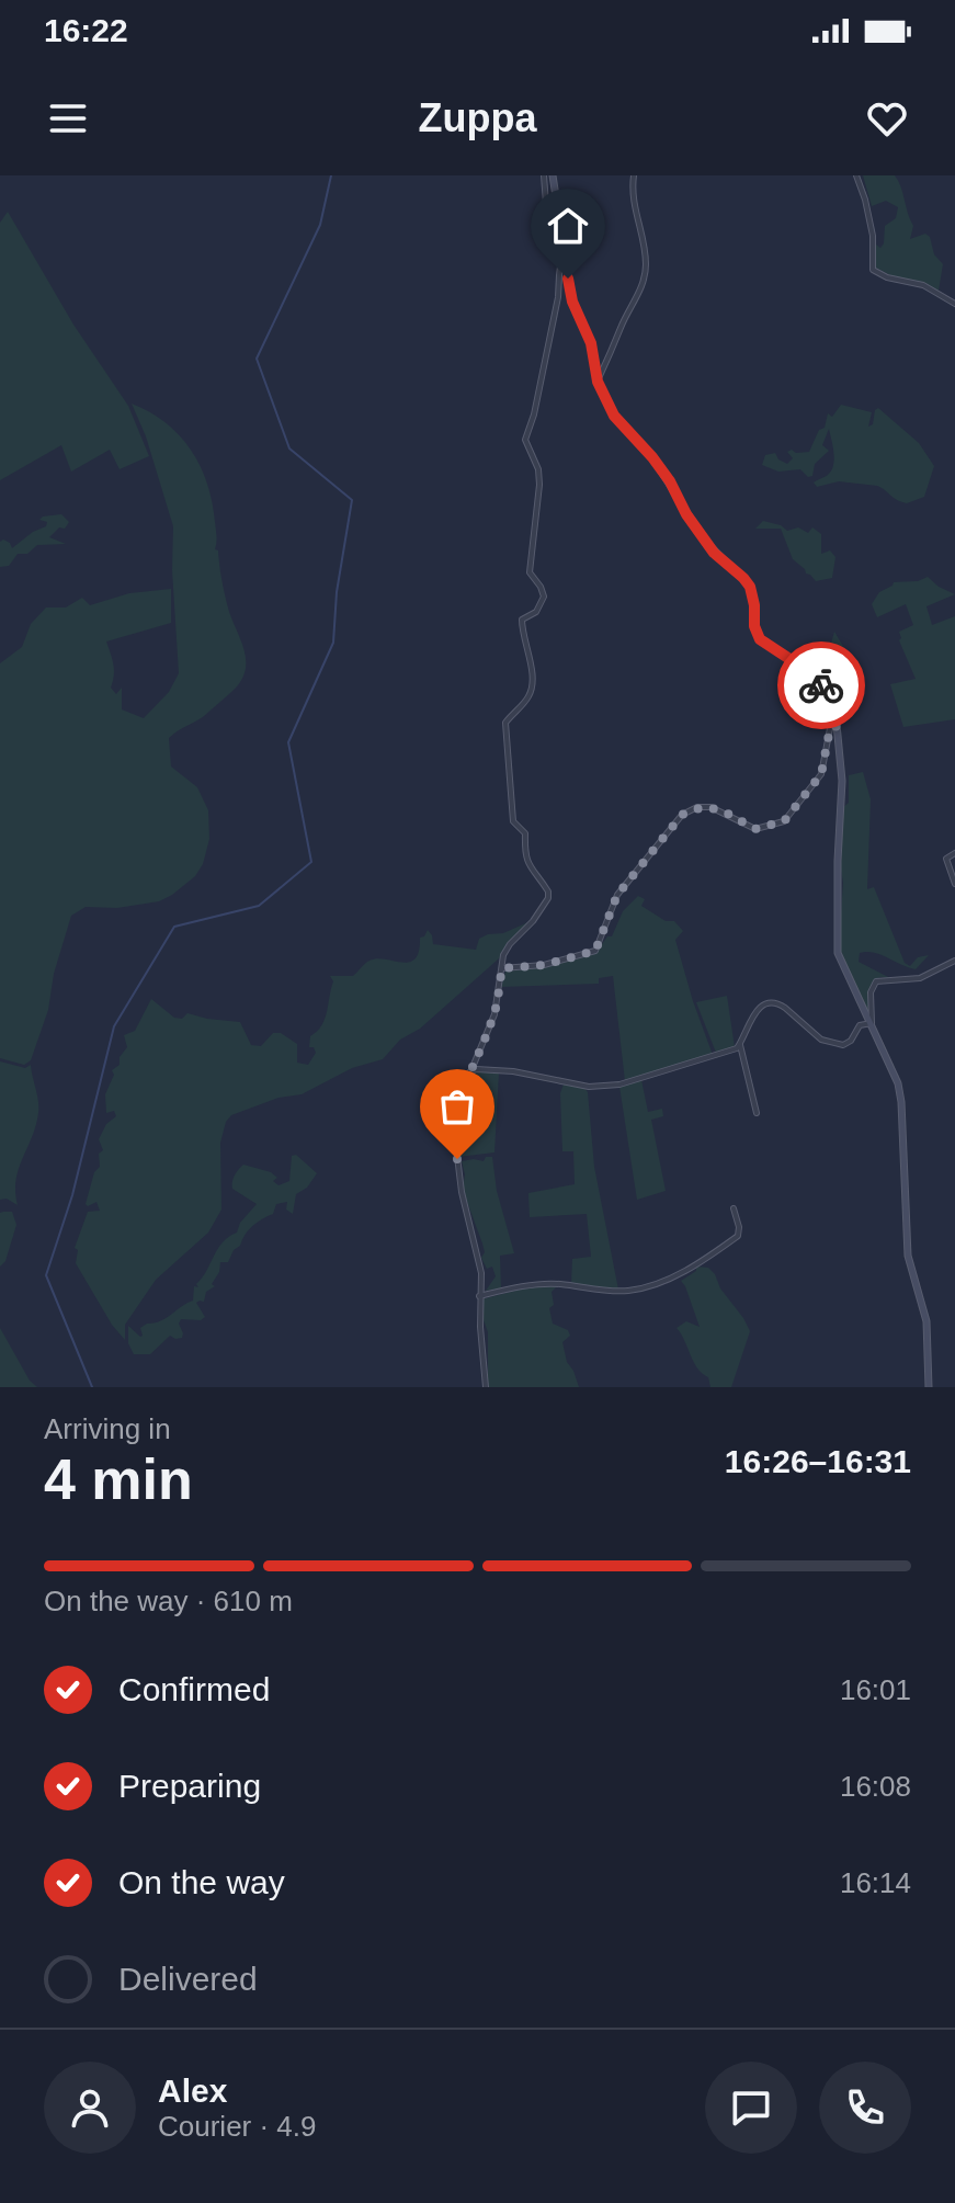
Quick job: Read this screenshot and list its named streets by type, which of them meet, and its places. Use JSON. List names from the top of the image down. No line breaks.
{"page":{"status":"16:22","header":"Zuppa","heading":["4 min","Arriving in","16:26–16:31"],"panel":["Alex","Courier · 4.9"],"bar":"On the way · 610 m","list":[["Confirmed","16:01"],["Preparing","16:08"],["On the way","16:14"],"Delivered"]}}
